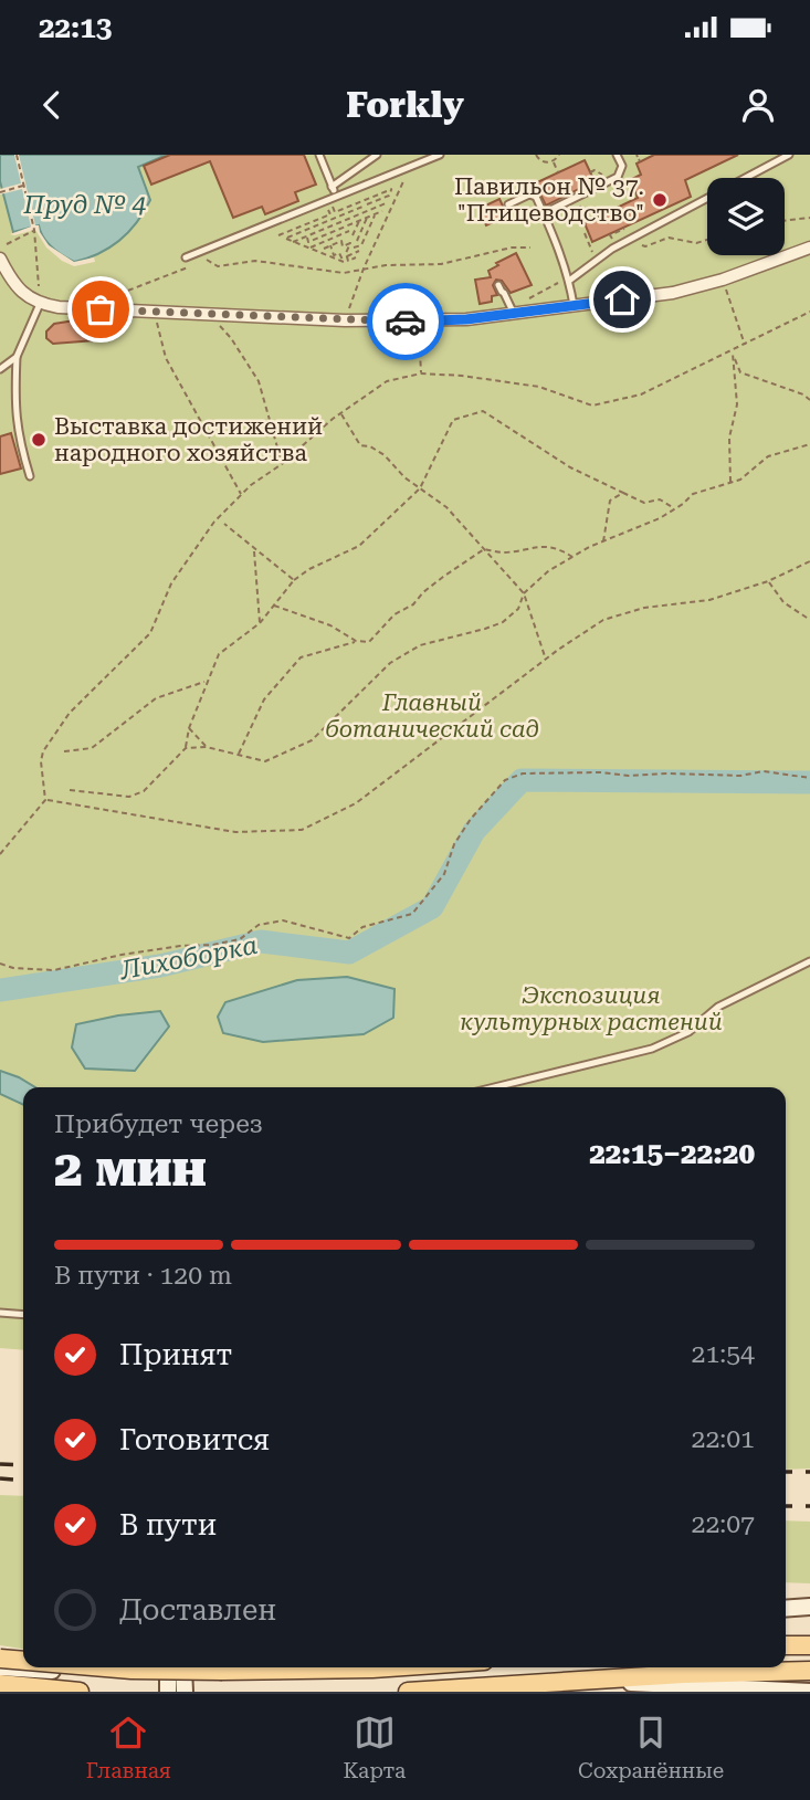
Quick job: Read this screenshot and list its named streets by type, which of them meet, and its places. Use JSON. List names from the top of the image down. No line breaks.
{"water":["Пруд № 4","Лихоборка"],"parks":["Главный ботанический сад","Экспозиция культурных растений"],"places":["Павильон № 37. \"Птицеводство\"","Выставка достижений народного хозяйства"],"page":{"status":"22:13","header":"Forkly","heading":["2 мин","Прибудет через","22:15–22:20"],"bar":"В пути · 120 m","list":[["Принят","21:54"],["Готовится","22:01"],["В пути","22:07"],"Доставлен"],"tabs":["Главная","Карта","Сохранённые"]}}
